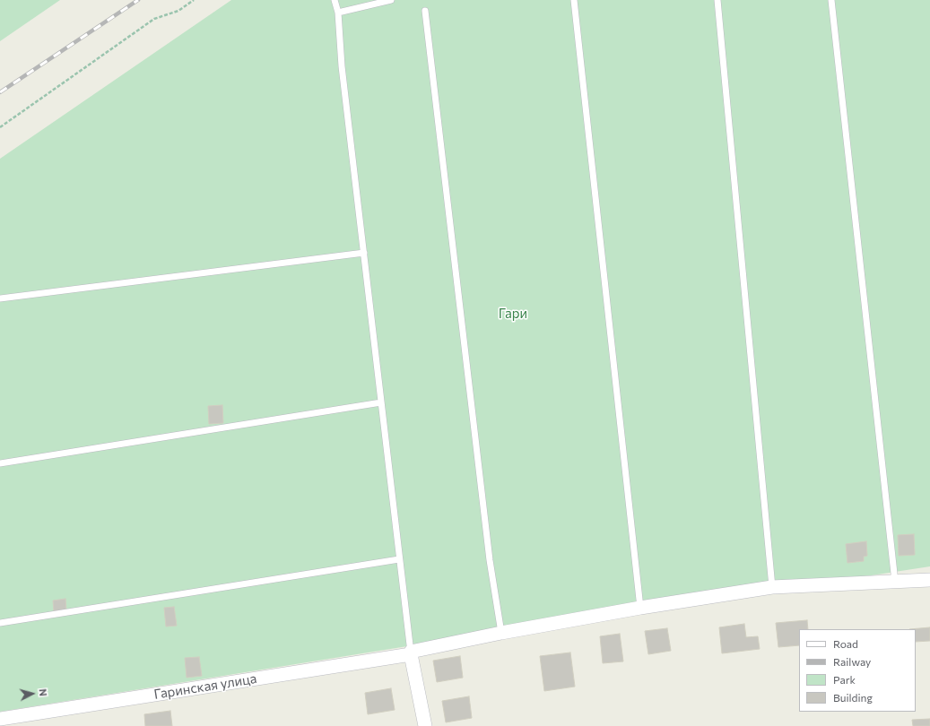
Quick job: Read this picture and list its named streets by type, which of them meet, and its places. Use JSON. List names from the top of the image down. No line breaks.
{"streets":{"street":["Гаринская улица"]},"parks":["Гари"],"legend":["Road","Railway","Park","Building"],"north":"right"}
